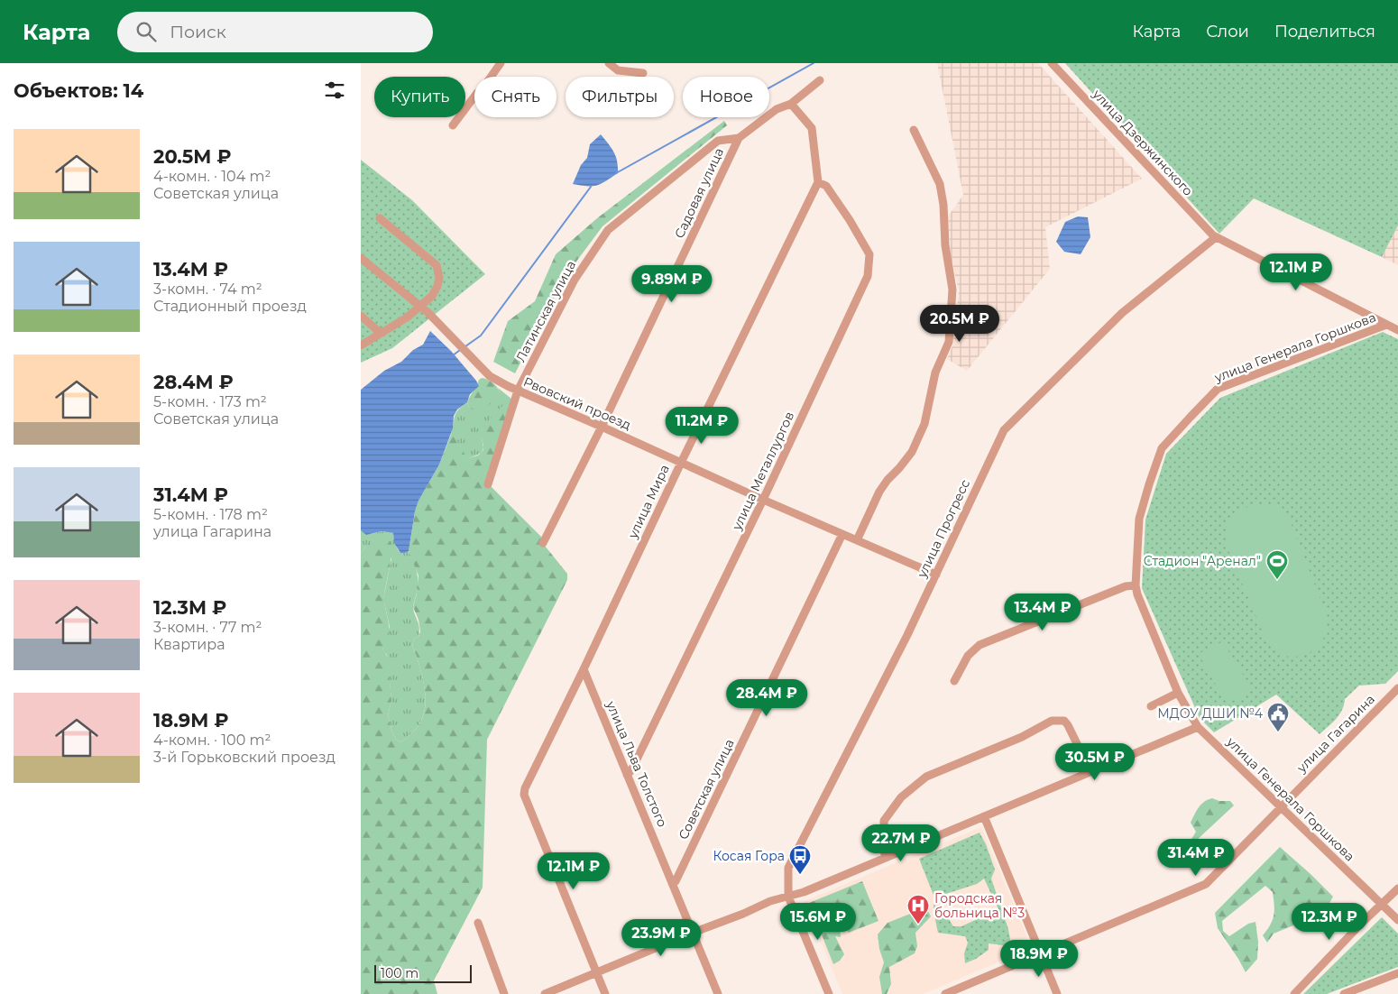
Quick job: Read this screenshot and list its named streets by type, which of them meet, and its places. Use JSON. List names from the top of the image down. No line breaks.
{"streets":{"street":["улица Дзержинского","Садовая улица","Латинская улица","улица Генерала Горшкова","Рвовский проезд","улица Металлургов","улица Мира","улица Прогресс","улица Гагарина","улица Льва Толстого","Советская улица"]},"crossings":[["улица Дзержинского","улица Генерала Горшкова"],["улица Дзержинского","улица Прогресс"],["Садовая улица","Латинская улица"],["Садовая улица","Рвовский проезд"],["Латинская улица","Рвовский проезд"],["улица Генерала Горшкова","улица Гагарина"],["Рвовский проезд","улица Металлургов"],["Рвовский проезд","улица Мира"],["Рвовский проезд","улица Прогресс"],["Рвовский проезд","Советская улица"],["улица Металлургов","улица Мира"],["улица Металлургов","улица Льва Толстого"],["улица Мира","улица Льва Толстого"],["улица Льва Толстого","Советская улица"]],"places":{"sports":["Стадион \"Аренал\""],"public building":["МДОУ ДШИ №4"],"bus stop":["Косая Гора"],"hospital":["Городская больница №3"]},"scale_bar":"100 m","page":{"header":"Карта","search":"Поиск","nav":["Карта","Слои","Поделиться"],"heading":"Объектов: 14","chip":["Купить","Снять","Фильтры","Новое"],"list":[{"name":"20.5M ₽","note":"4-комн. · 104 m² · Советская улица"},{"name":"13.4M ₽","note":"3-комн. · 74 m² · Стадионный проезд"},{"name":"28.4M ₽","note":"5-комн. · 173 m² · Советская улица"},{"name":"31.4M ₽","note":"5-комн. · 178 m² · улица Гагарина"},{"name":"12.3M ₽","note":"3-комн. · 77 m² · Квартира"},{"name":"18.9M ₽","note":"4-комн. · 100 m² · 3-й Горьковский проезд"}],"price":["12.1M ₽","9.89M ₽","20.5M ₽","11.2M ₽","13.4M ₽","28.4M ₽","30.5M ₽","22.7M ₽","31.4M ₽","12.1M ₽","15.6M ₽","12.3M ₽","23.9M ₽","18.9M ₽"],"scale":"100 m"}}
